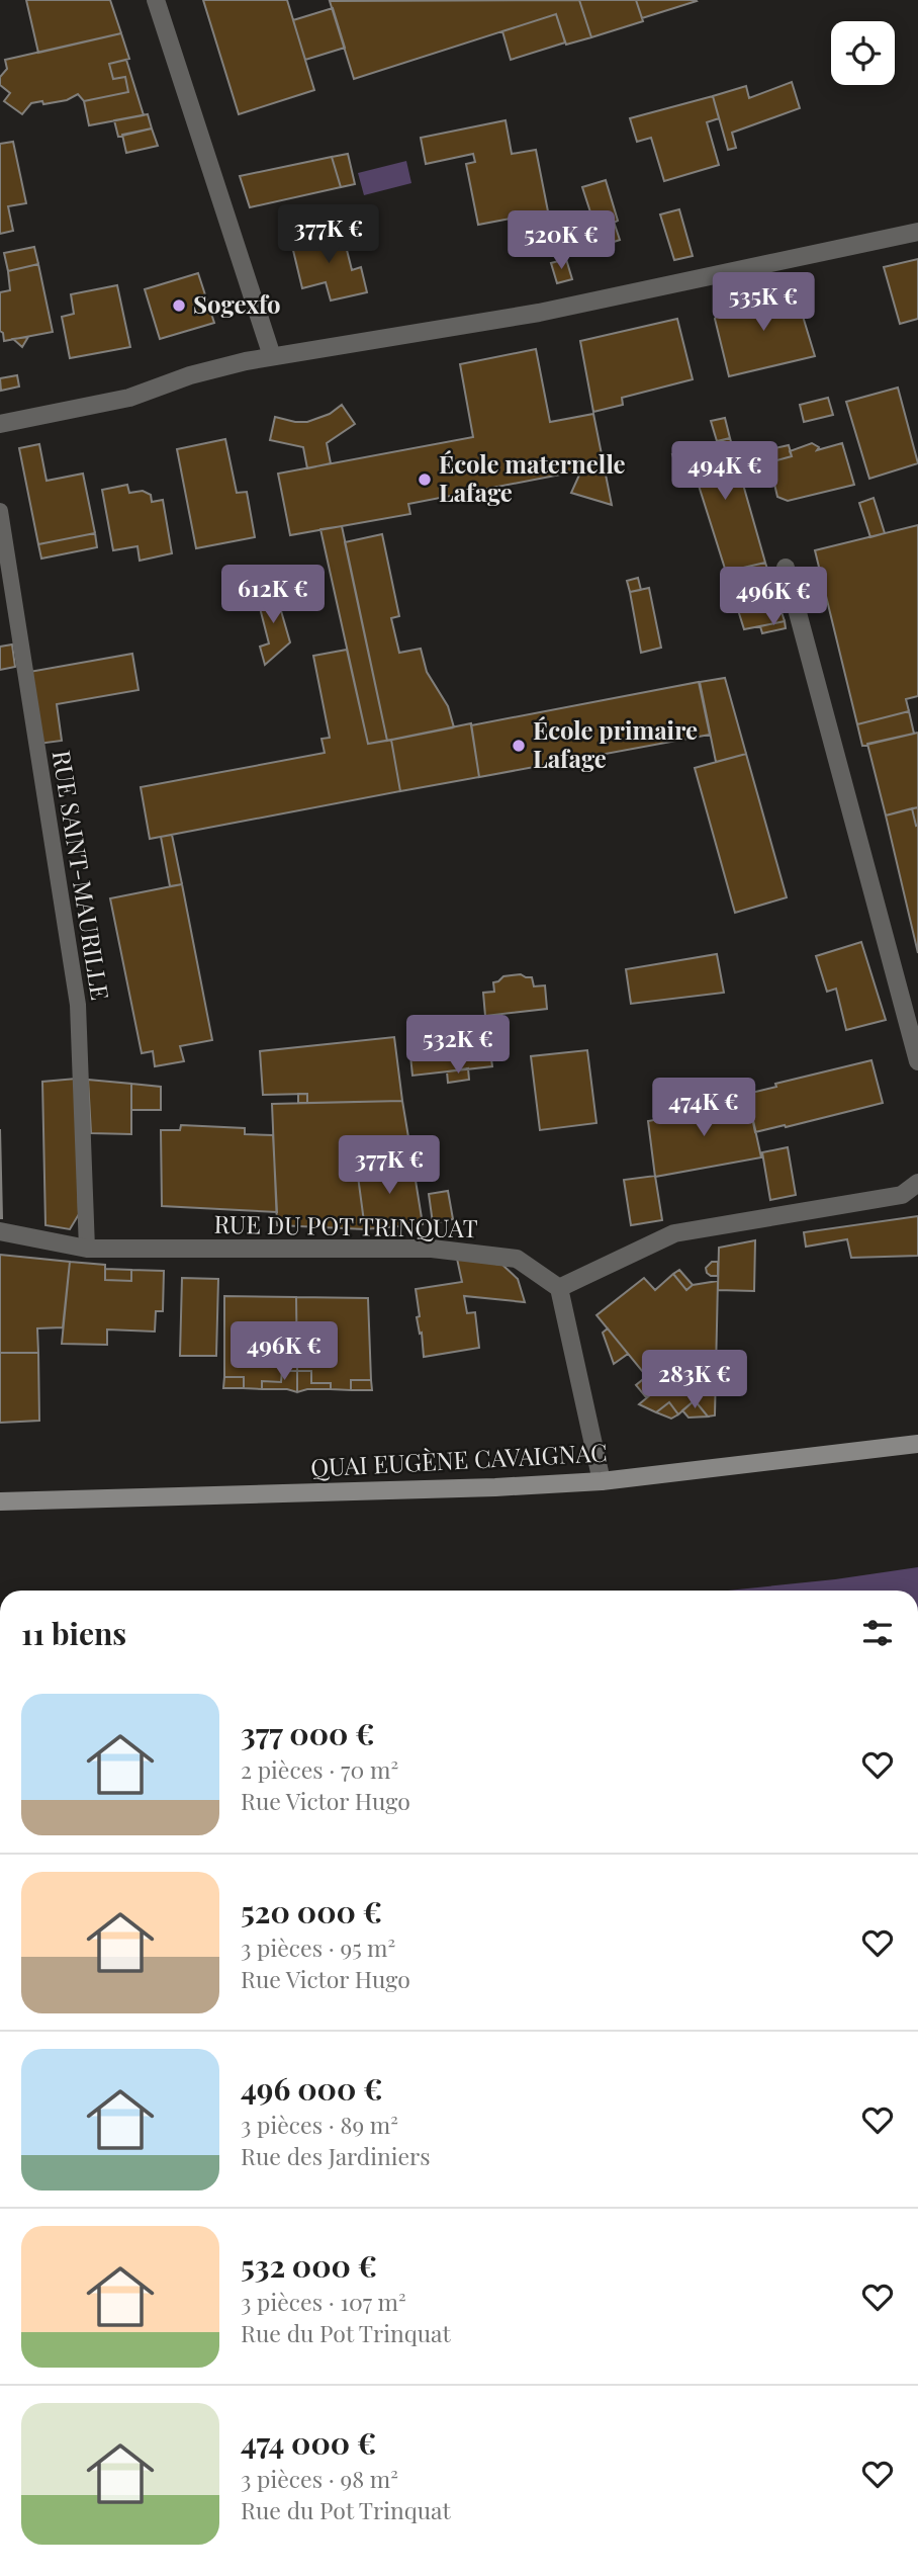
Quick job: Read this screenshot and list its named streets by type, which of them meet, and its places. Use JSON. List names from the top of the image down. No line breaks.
{"streets":{"street":["RUE DU POT TRINQUAT","QUAI EUGÈNE CAVAIGNAC"],"lane":["RUE SAINT-MAURILLE"]},"crossings":[["RUE SAINT-MAURILLE","RUE DU POT TRINQUAT"]],"places":["Sogexfo","École maternelle Lafage","École primaire Lafage"],"page":{"price":["377K €","520K €","535K €","494K €","612K €","496K €","532K €","474K €","377K €","496K €","283K €"],"heading":"11 biens","list":[{"name":"377 000 €","note":"2 pièces · 70 m² · Rue Victor Hugo"},{"name":"520 000 €","note":"3 pièces · 95 m² · Rue Victor Hugo"},{"name":"496 000 €","note":"3 pièces · 89 m² · Rue des Jardiniers"},{"name":"532 000 €","note":"3 pièces · 107 m² · Rue du Pot Trinquat"},{"name":"474 000 €","note":"3 pièces · 98 m² · Rue du Pot Trinquat"}]}}
